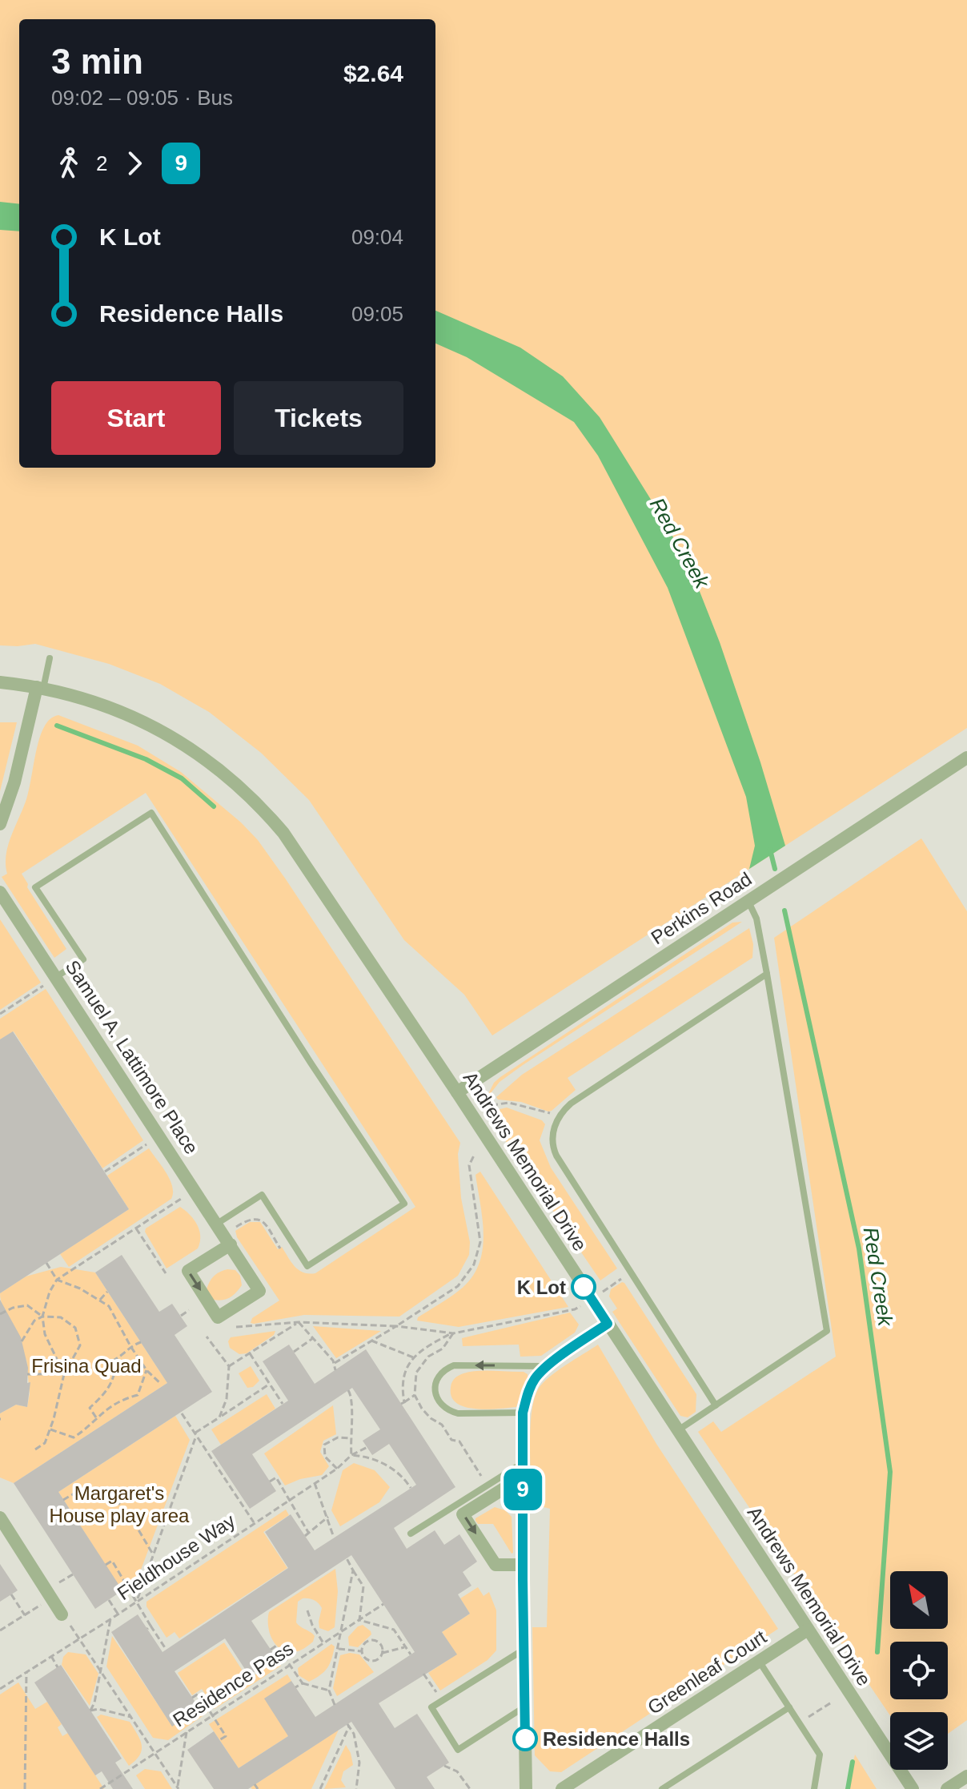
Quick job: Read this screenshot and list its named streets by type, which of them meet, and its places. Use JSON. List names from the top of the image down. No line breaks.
{"streets":{"street":["Perkins Road","Samuel A. Lattimore Place","Andrews Memorial Drive","Greenleaf Court"],"path":["Fieldhouse Way","Residence Pass"]},"crossings":[["Perkins Road","Andrews Memorial Drive"],["Andrews Memorial Drive","Greenleaf Court"]],"water":["Red Creek"],"parks":["Frisina Quad","Margaret's House play area"],"places":["K Lot","Residence Halls"],"lines":["bus line 9"],"north":"top left","page":{"on_map":"9","heading":["3 min","09:02 – 09:05 · Bus","$2.64"],"legs":["2","9"],"list":[{"name":"K Lot","value":"09:04"},{"name":"Residence Halls","value":"09:05"}],"buttons":["Start","Tickets"]}}
